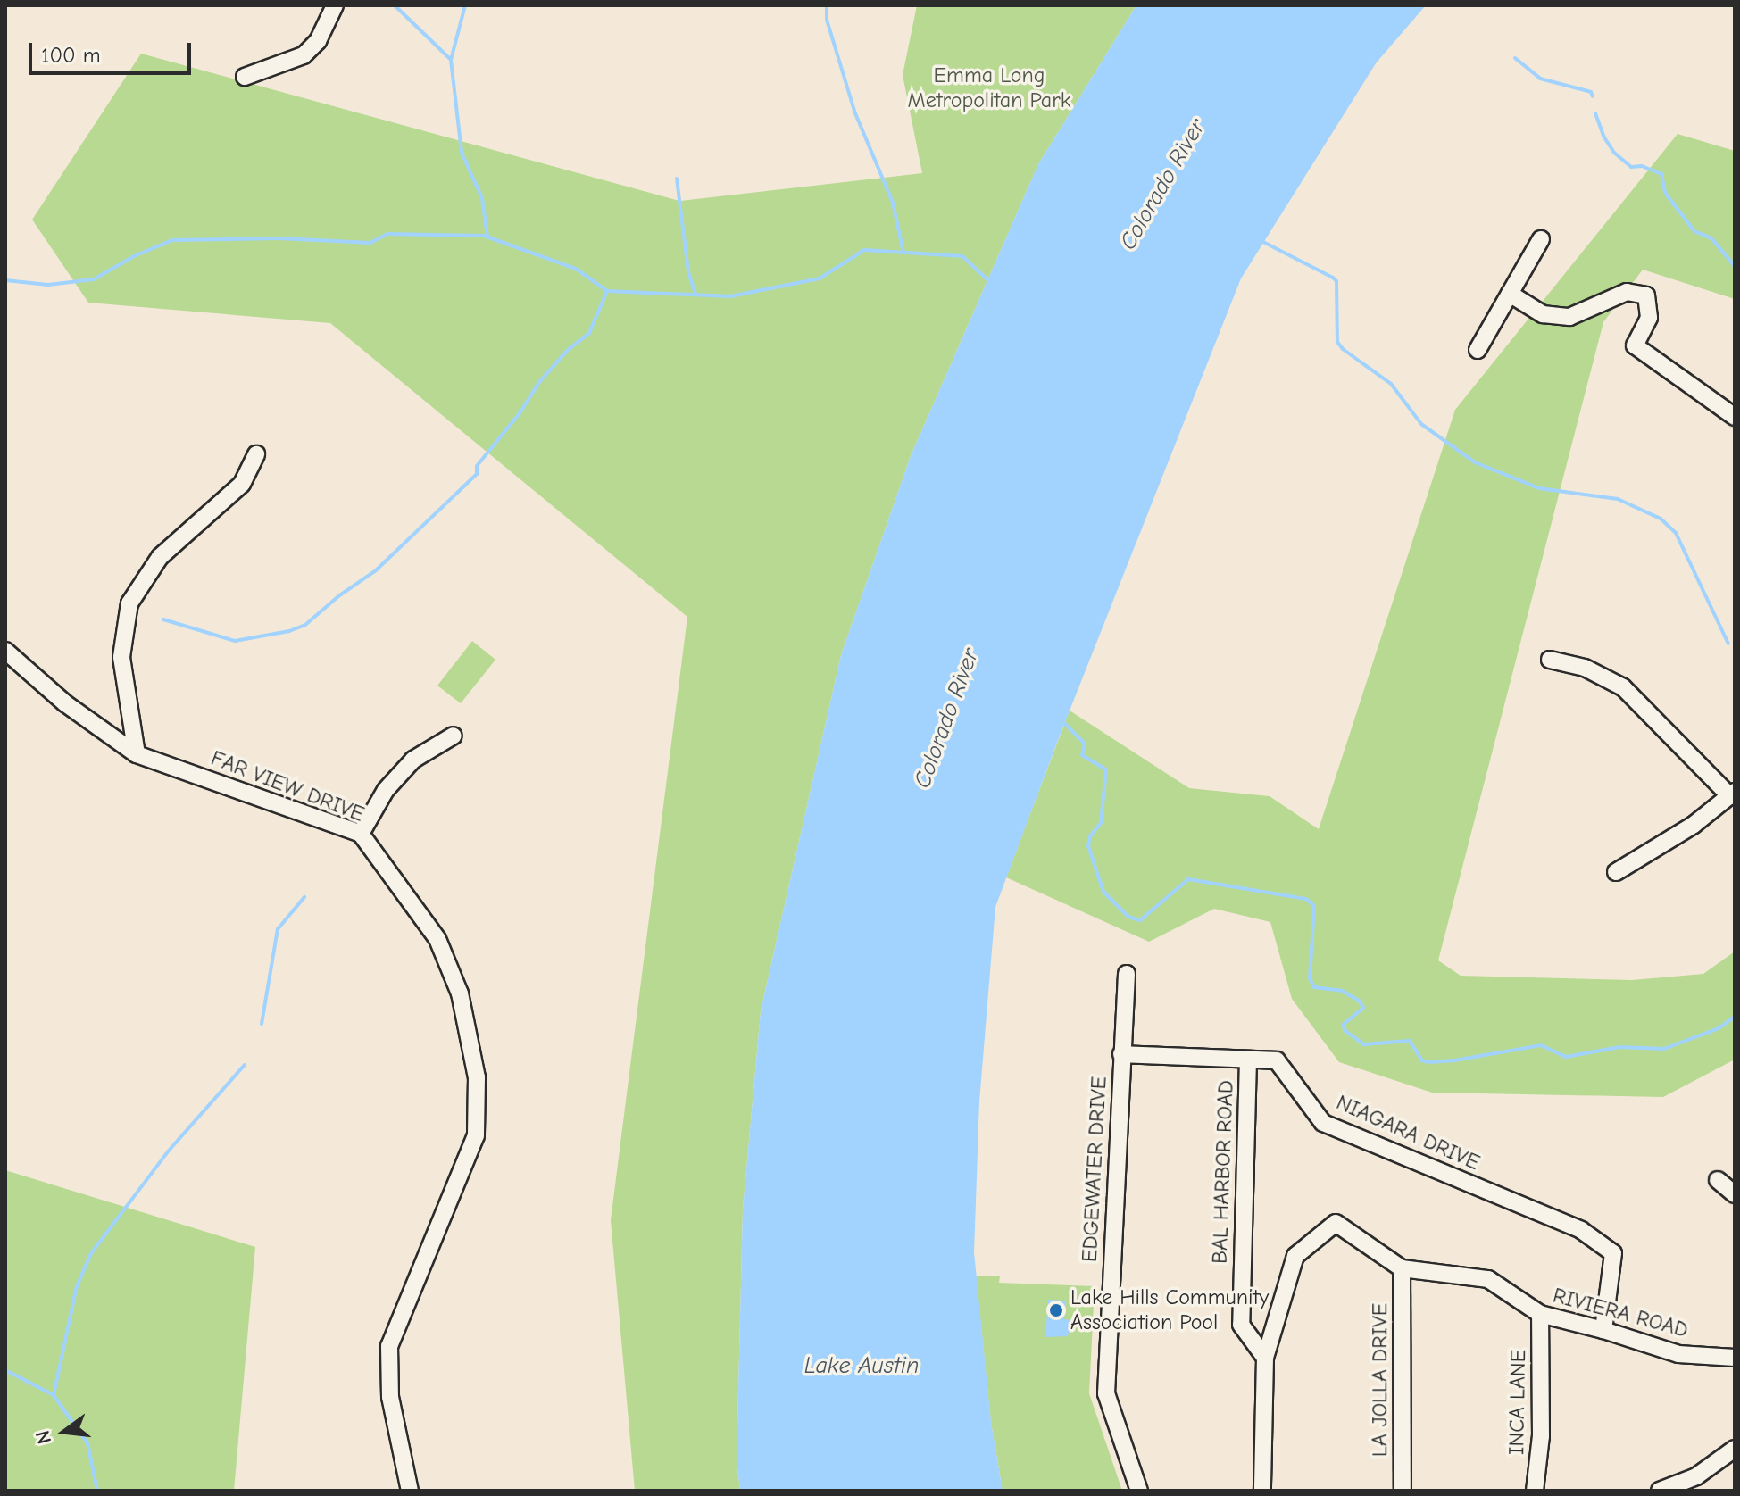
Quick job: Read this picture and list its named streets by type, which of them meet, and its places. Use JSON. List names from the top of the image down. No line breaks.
{"streets":{"street":["FAR VIEW DRIVE","NIAGARA DRIVE","EDGEWATER DRIVE","BAL HARBOR ROAD","RIVIERA ROAD","LA JOLLA DRIVE","INCA LANE"]},"crossings":[["NIAGARA DRIVE","EDGEWATER DRIVE"],["NIAGARA DRIVE","BAL HARBOR ROAD"],["NIAGARA DRIVE","RIVIERA ROAD"],["BAL HARBOR ROAD","RIVIERA ROAD"],["RIVIERA ROAD","LA JOLLA DRIVE"],["RIVIERA ROAD","INCA LANE"]],"water":["Colorado River","Lake Austin"],"parks":["Emma Long Metropolitan Park"],"places":["Lake Hills Community Association Pool"],"scale_bar":"100 m","north":"left"}
